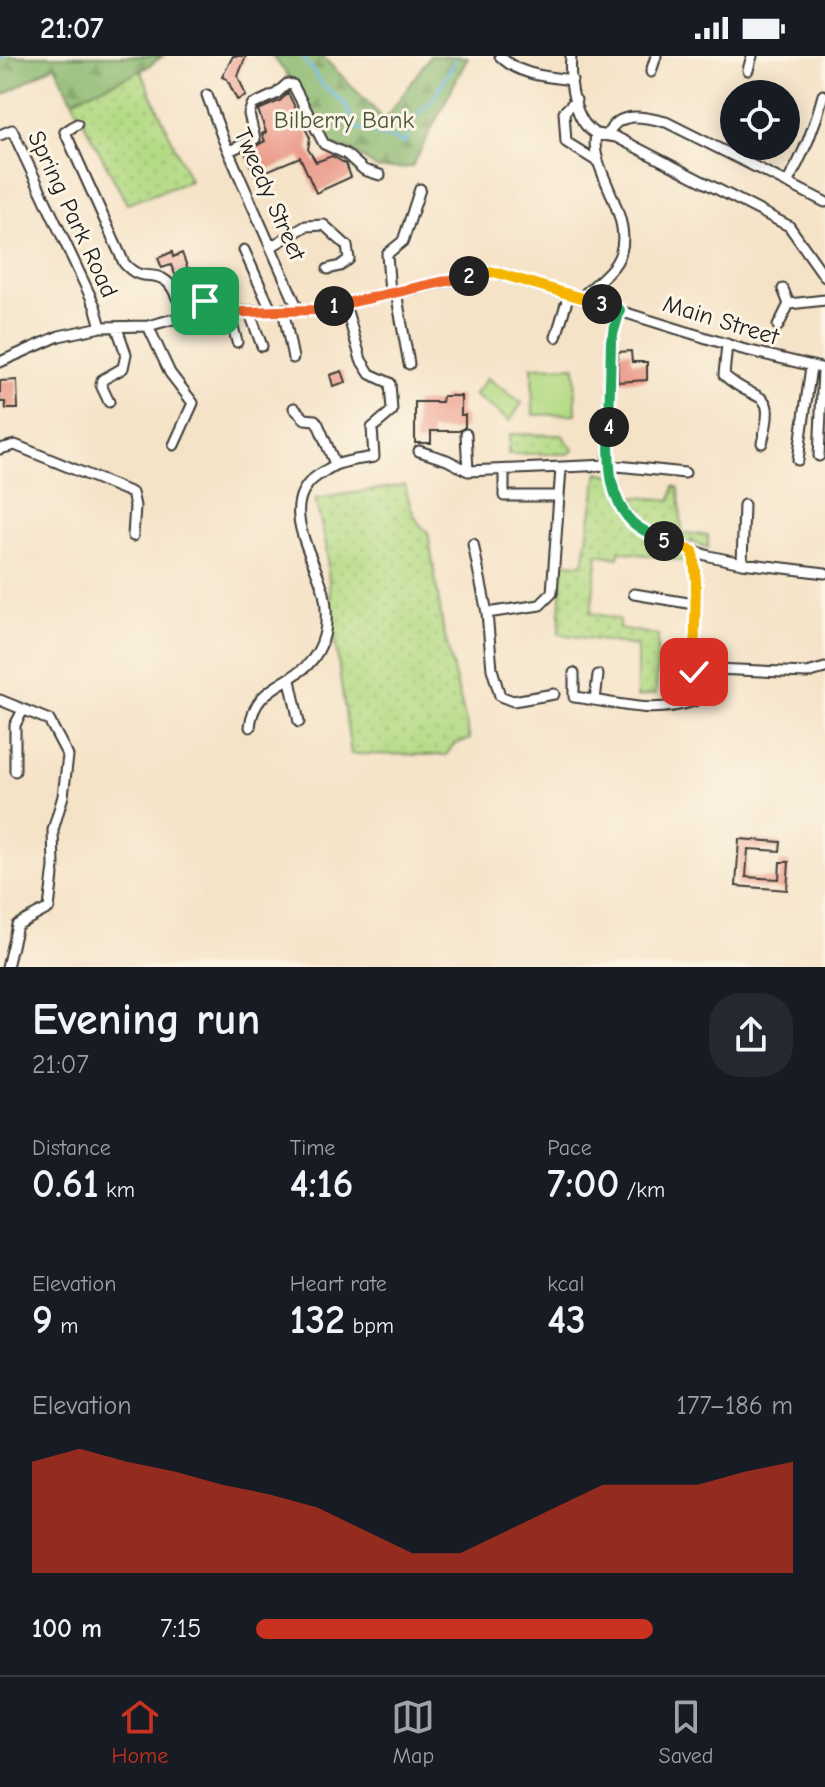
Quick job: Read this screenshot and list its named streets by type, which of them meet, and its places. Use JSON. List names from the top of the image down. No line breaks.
{"streets":{"street":["Tweedy Street","Spring Park Road","Main Street"]},"crossings":[["Tweedy Street","Main Street"],["Spring Park Road","Main Street"]],"parks":["Bilberry Bank"],"page":{"status":"21:07","pins":["2","3","1","4","5"],"heading":["Evening run","21:07"],"stats":[["Distance","0.61 km"],["Time","4:16"],["Pace","7:00 /km"],["Elevation","9 m"],["Heart rate","132 bpm"],["kcal","43"]],"chart":["Elevation","177–186 m"],"list":[{"name":"100 m","note":"7:15"}],"tabs":["Home","Map","Saved"]}}
